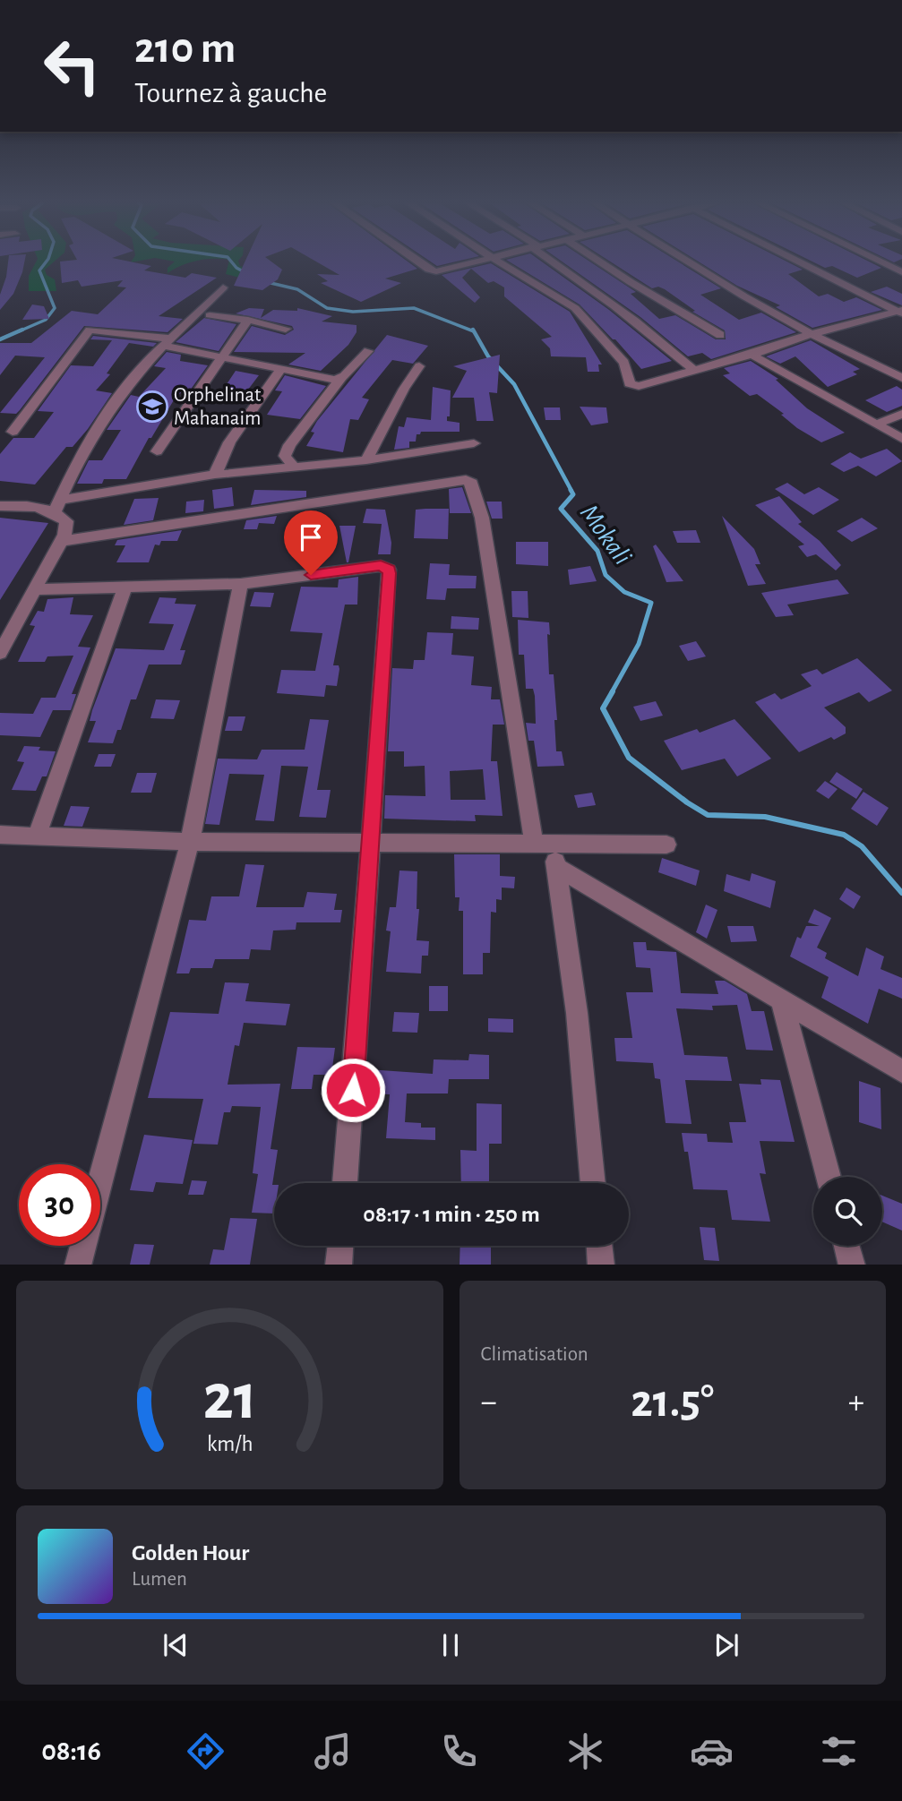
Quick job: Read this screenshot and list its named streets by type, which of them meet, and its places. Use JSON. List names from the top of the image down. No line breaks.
{"water":["Mokali"],"places":{"school or university":["Orphelinat Mahanaim"]},"page":{"turn":["210 m","Tournez à gauche"],"limit":"30","trip":"08:17 · 1 min · 250 m","tile":"Climatisation","heat":["−","21.5°","+"],"song":["Golden Hour","Lumen"],"tabs":"08:16","gauge":["21","km/h"]}}
